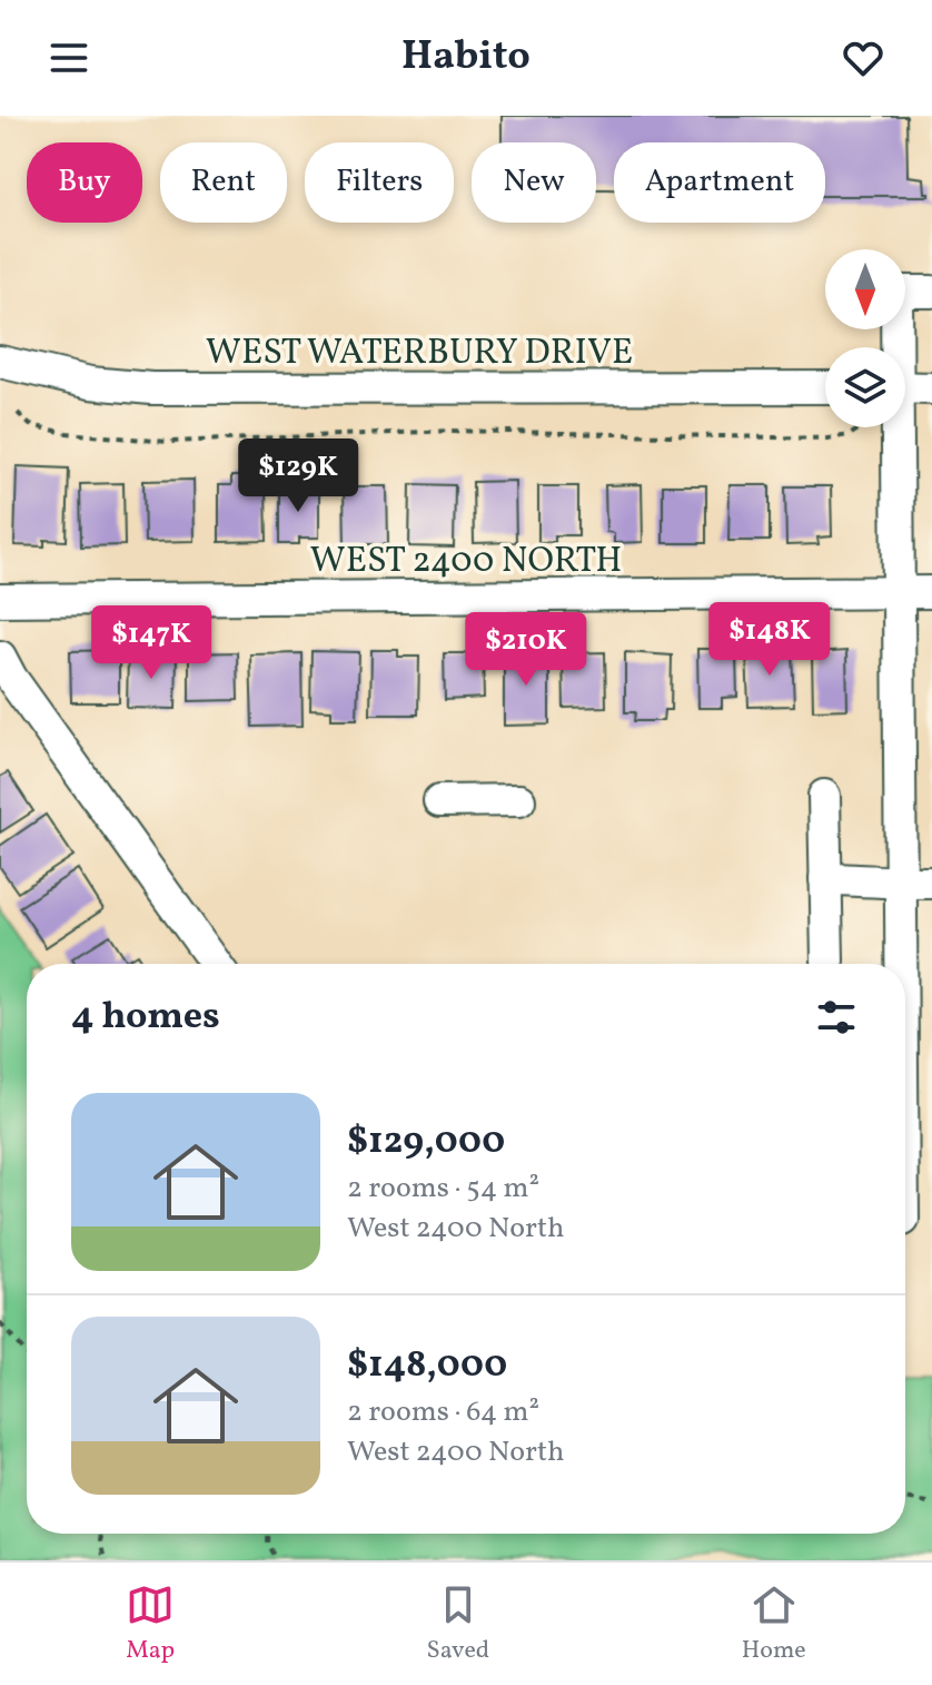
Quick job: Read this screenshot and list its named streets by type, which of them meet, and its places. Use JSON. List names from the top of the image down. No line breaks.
{"streets":{"street":["WEST WATERBURY DRIVE","WEST 2400 NORTH"]},"north":"bottom","page":{"header":"Habito","chip":["Buy","Rent","Filters","New","Apartment"],"price":["$129K","$148K","$147K","$210K"],"heading":"4 homes","list":[{"name":"$129,000","note":"2 rooms · 54 m² · West 2400 North"},{"name":"$148,000","note":"2 rooms · 64 m² · West 2400 North"}],"tabs":["Map","Saved","Home"]}}
